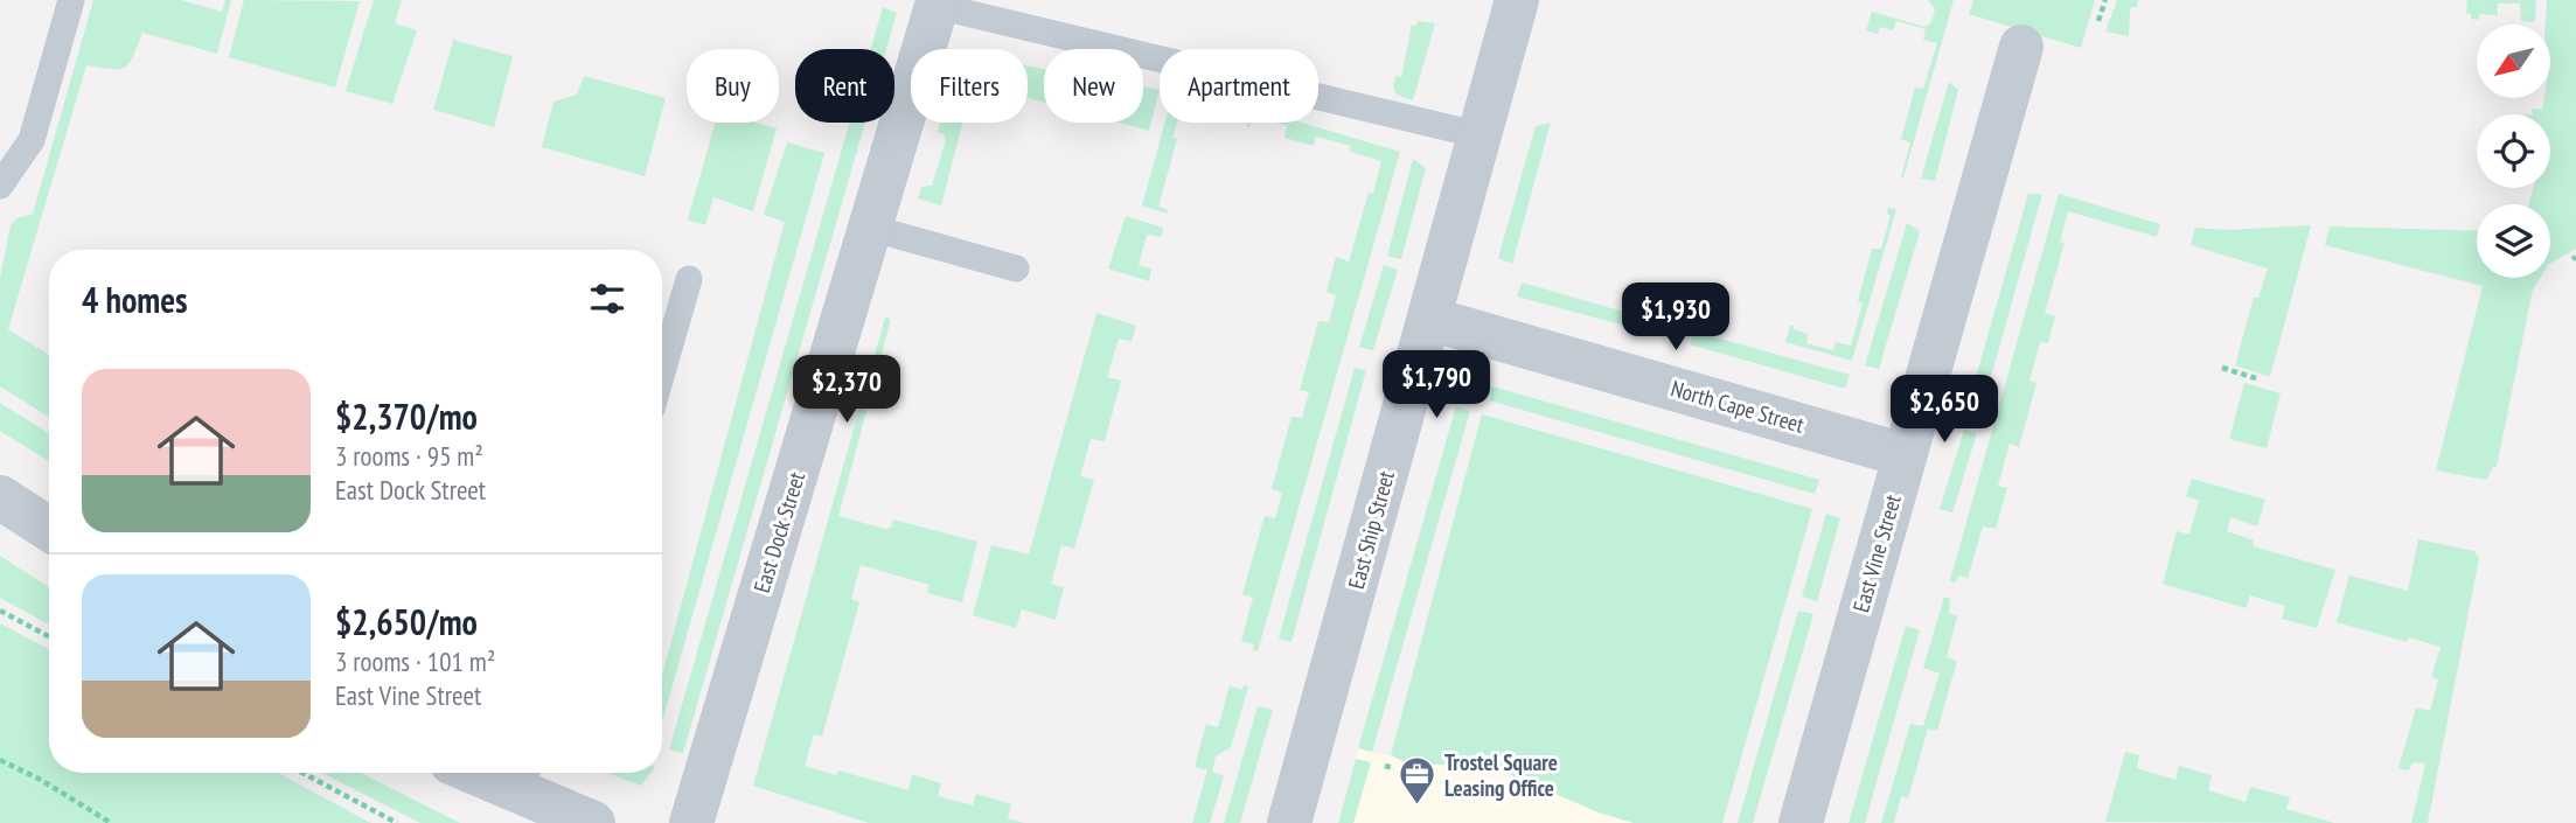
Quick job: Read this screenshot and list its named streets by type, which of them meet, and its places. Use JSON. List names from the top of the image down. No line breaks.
{"streets":{"street":["North Cape Street","East Ship Street","East Dock Street","East Vine Street"]},"crossings":[["North Cape Street","East Ship Street"],["North Cape Street","East Vine Street"]],"places":{"office":["Trostel Square Leasing Office"]},"north":"bottom left","page":{"chip":["Buy","Rent","Filters","New","Apartment"],"heading":"4 homes","price":["$1,930","$1,790","$2,370","$2,650"],"list":[{"name":"$2,370/mo","note":"3 rooms · 95 m² · East Dock Street"},{"name":"$2,650/mo","note":"3 rooms · 101 m² · East Vine Street"}]}}
